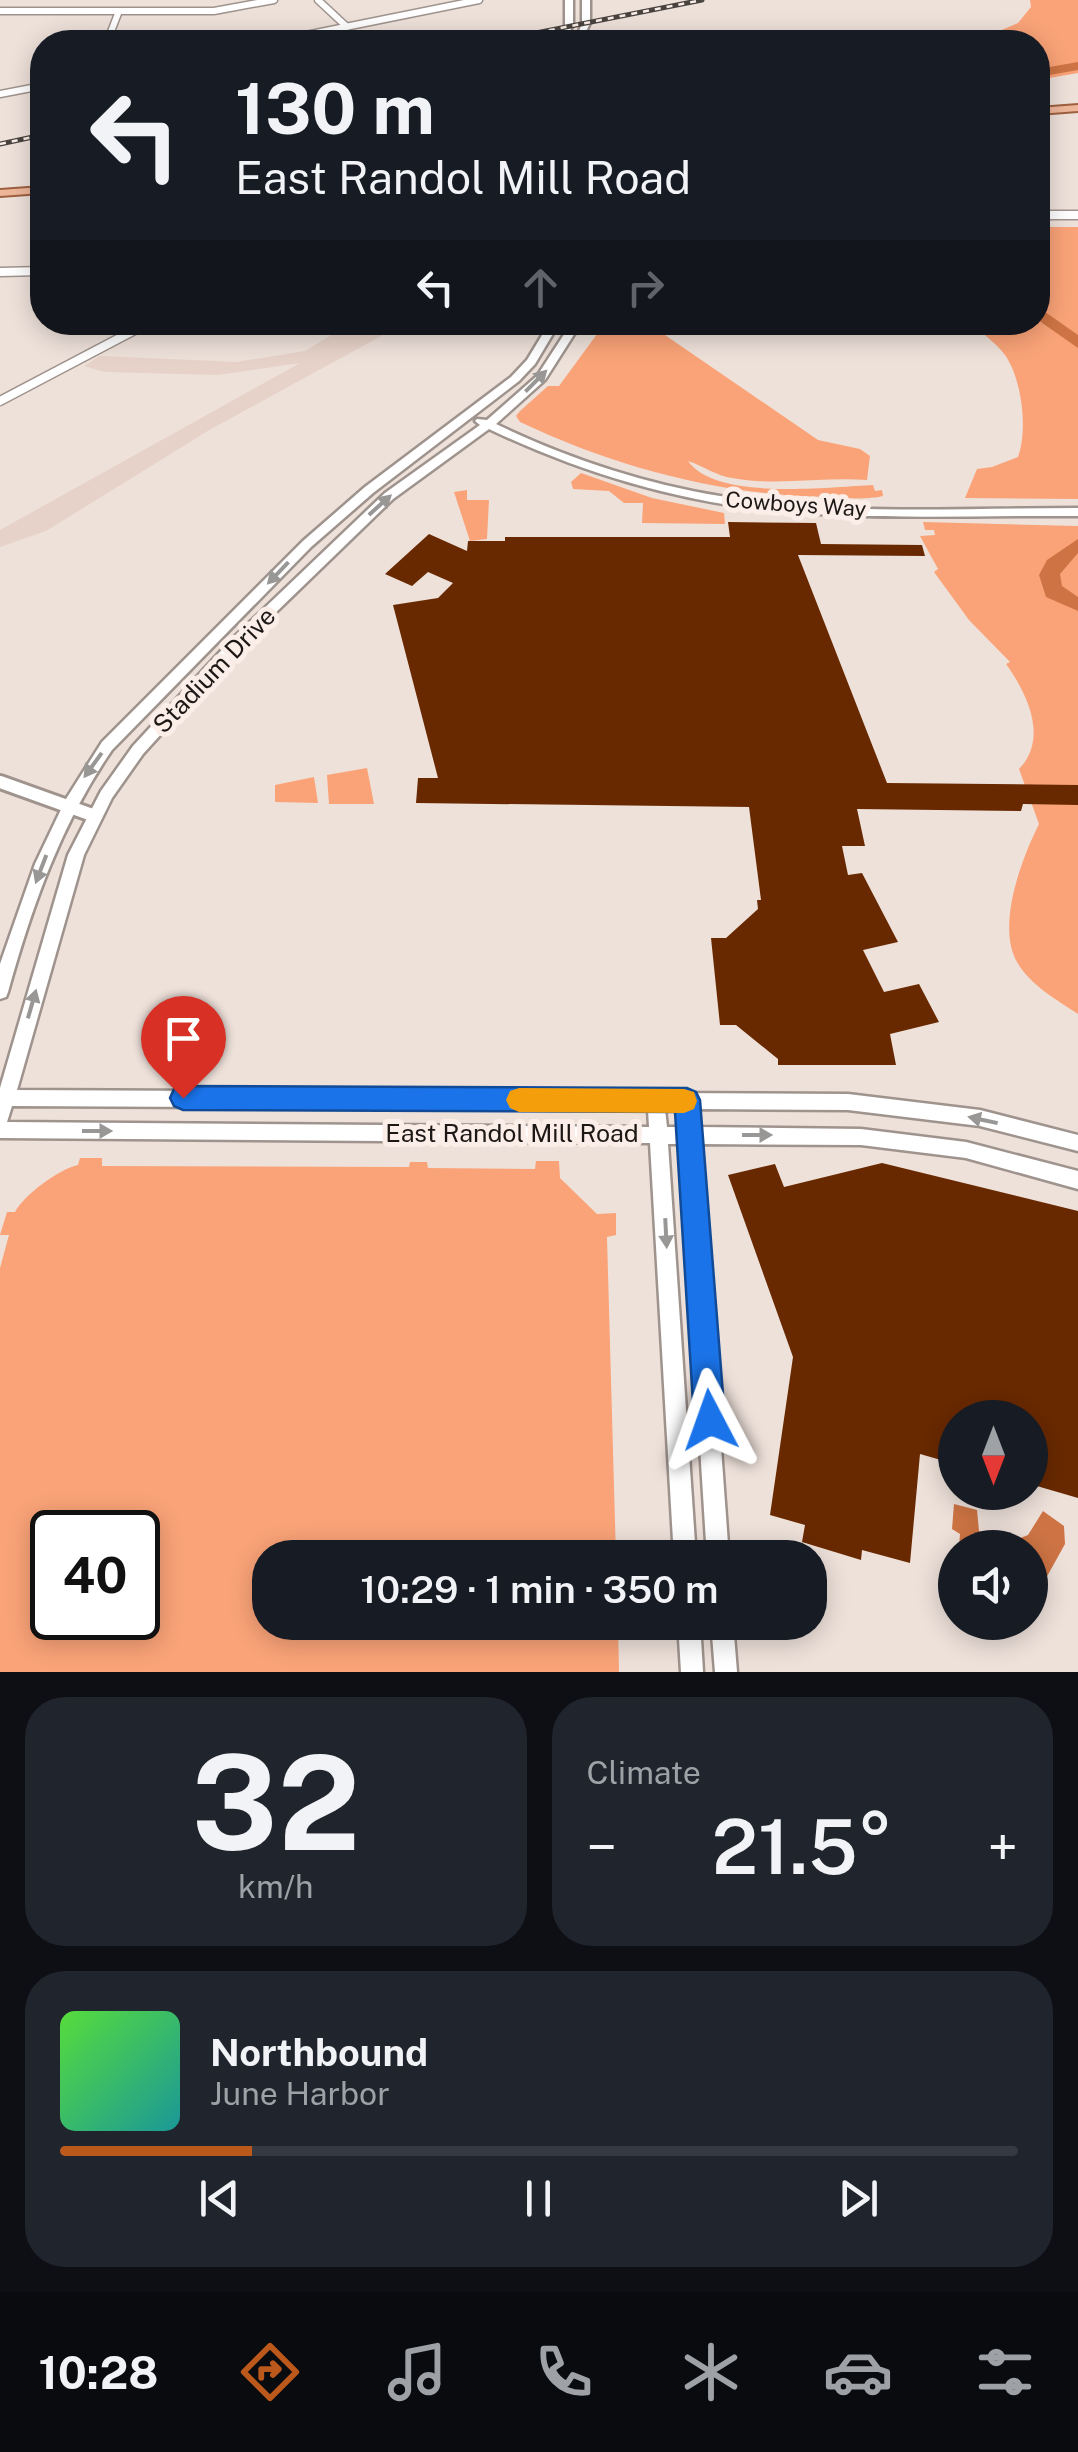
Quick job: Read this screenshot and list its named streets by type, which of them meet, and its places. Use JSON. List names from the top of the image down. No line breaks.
{"streets":{"main road":["Cowboys Way","Stadium Drive","East Randol Mill Road"]},"crossings":[["Cowboys Way","Stadium Drive"],["Stadium Drive","East Randol Mill Road"]],"north":"bottom","page":{"turn":["130 m","East Randol Mill Road"],"limit":"40","trip":"10:29 · 1 min · 350 m","tile":[["32","km/h"],"Climate"],"heat":["−","21.5°","+"],"song":["Northbound","June Harbor"],"tabs":"10:28"}}
